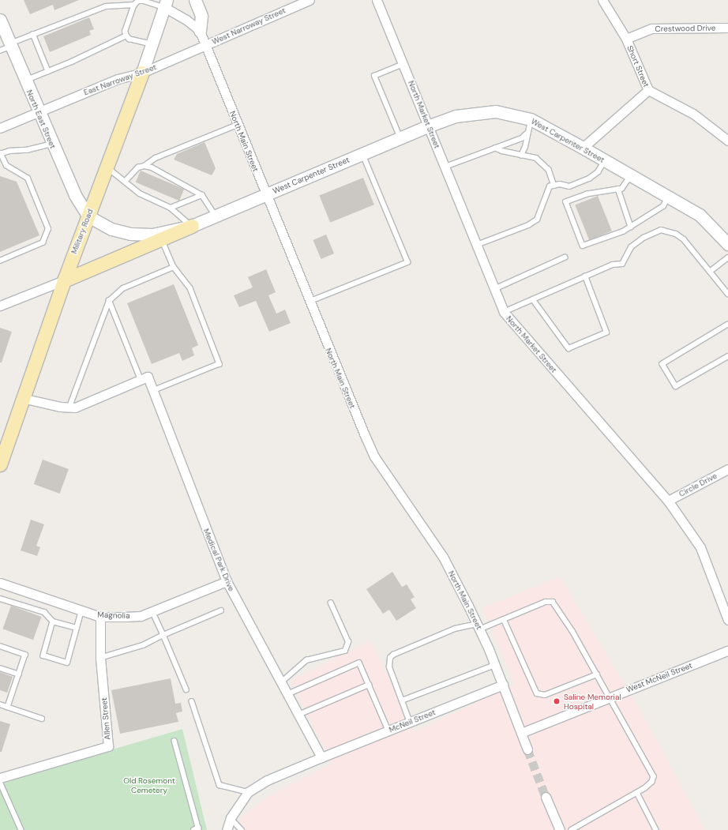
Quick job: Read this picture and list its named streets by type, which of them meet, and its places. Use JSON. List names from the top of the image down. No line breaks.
{"streets":{"main road":["North East Street","West Carpenter Street","Military Road"],"street":["West Narroway Street","Crestwood Drive","Short Street","East Narroway Street","North Market Street","North Main Street","Circle Drive","Medical Park Drive","Magnolia","West McNeil Street","Allen Street","McNeil Street"]},"crossings":[["West Narroway Street","East Narroway Street"],["West Narroway Street","North Main Street"],["Crestwood Drive","Short Street"],["Short Street","West Carpenter Street"],["East Narroway Street","North East Street"],["East Narroway Street","North Main Street"],["East Narroway Street","Military Road"],["North Market Street","West Carpenter Street"],["North Market Street","Circle Drive"],["North East Street","West Carpenter Street"],["North East Street","Military Road"],["West Carpenter Street","North Main Street"],["West Carpenter Street","Military Road"],["North Main Street","Military Road"],["North Main Street","West McNeil Street"],["North Main Street","McNeil Street"],["Medical Park Drive","Magnolia"],["Medical Park Drive","McNeil Street"],["Magnolia","Allen Street"]],"parks":["Old Rosemont Cemetery"],"places":["Saline Memorial Hospital"]}
